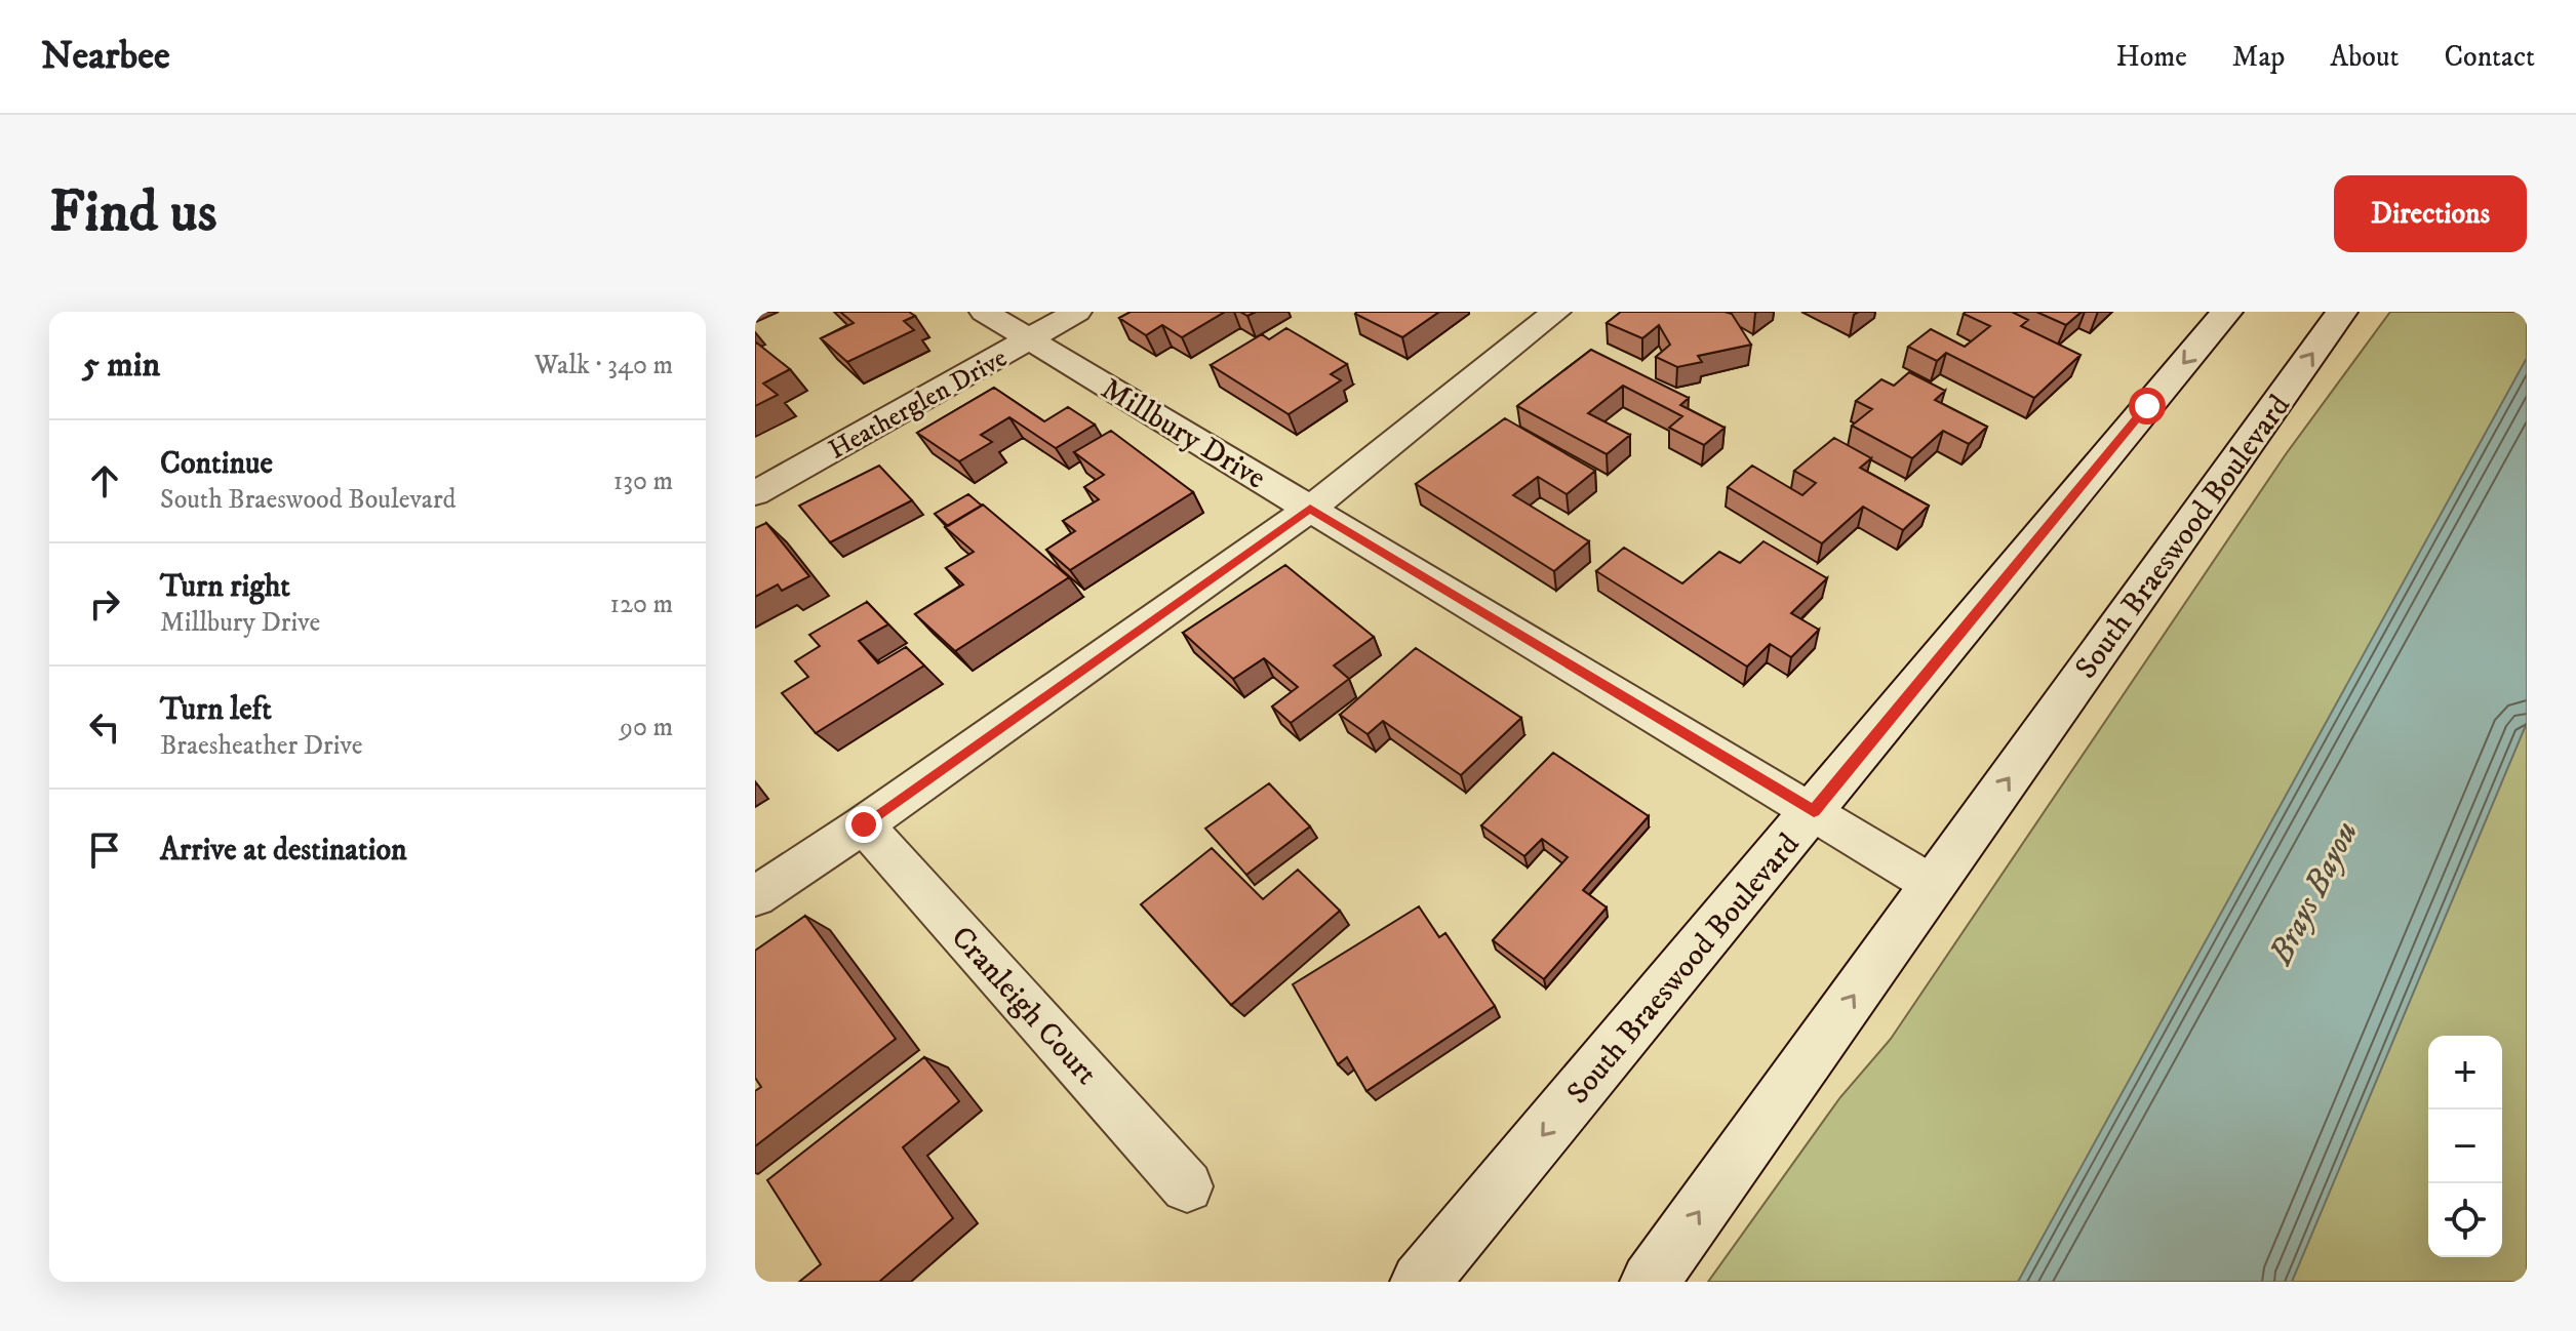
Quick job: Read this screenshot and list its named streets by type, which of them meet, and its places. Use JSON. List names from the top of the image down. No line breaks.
{"streets":{"main road":["South Braeswood Boulevard"],"street":["Heatherglen Drive","Millbury Drive","Cranleigh Court"]},"crossings":[["Heatherglen Drive","Millbury Drive"],["Millbury Drive","South Braeswood Boulevard"]],"water":["Brays Bayou"],"page":{"header":"Nearbee","nav":["Home","Map","About","Contact"],"buttons":"Directions","title":"Find us","heading":["5 min","Walk · 340 m"],"list":[["Continue","South Braeswood Boulevard","130 m"],["Turn right","Millbury Drive","120 m"],["Turn left","Braesheather Drive","90 m"],"Arrive at destination"],"map_buttons":["+","−"]}}
